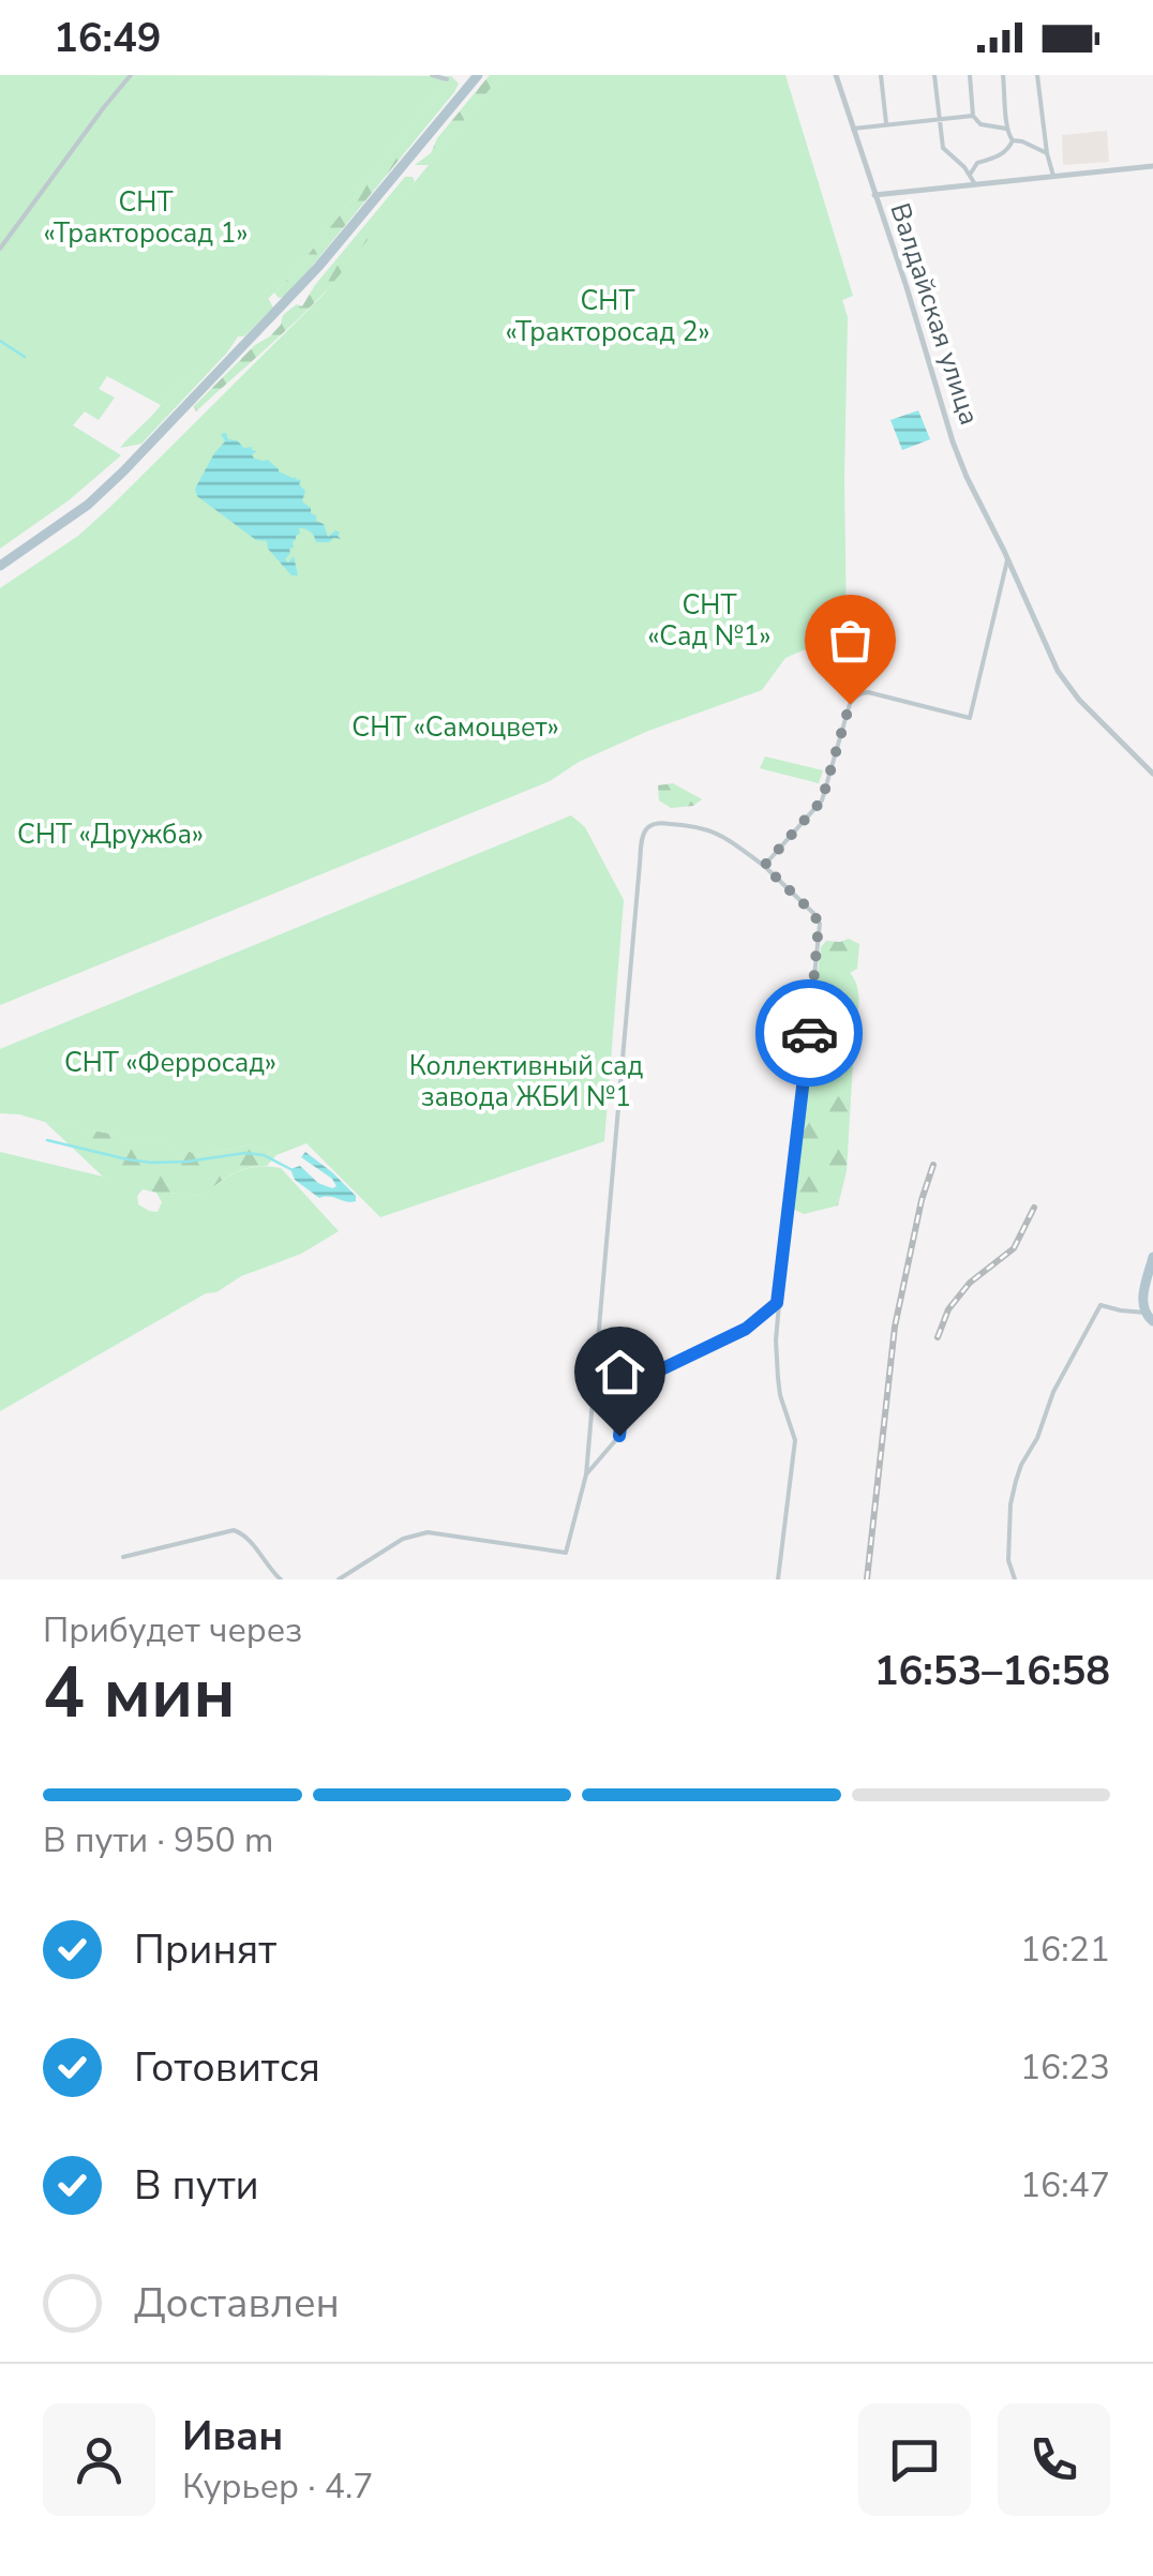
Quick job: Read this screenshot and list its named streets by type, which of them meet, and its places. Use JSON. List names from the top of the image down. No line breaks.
{"streets":{"street":["Валдайская улица"]},"parks":["СНТ «Тракторосад 1»","СНТ «Тракторосад 2»","СНТ «Сад №1»","СНТ «Самоцвет»","СНТ «Дружба»","СНТ «Ферросад»","Коллективный сад завода ЖБИ №1"],"page":{"status":"16:49","heading":["4 мин","Прибудет через","16:53–16:58"],"panel":["Иван","Курьер · 4.7"],"bar":"В пути · 950 m","list":[["Принят","16:21"],["Готовится","16:23"],["В пути","16:47"],"Доставлен"]}}
